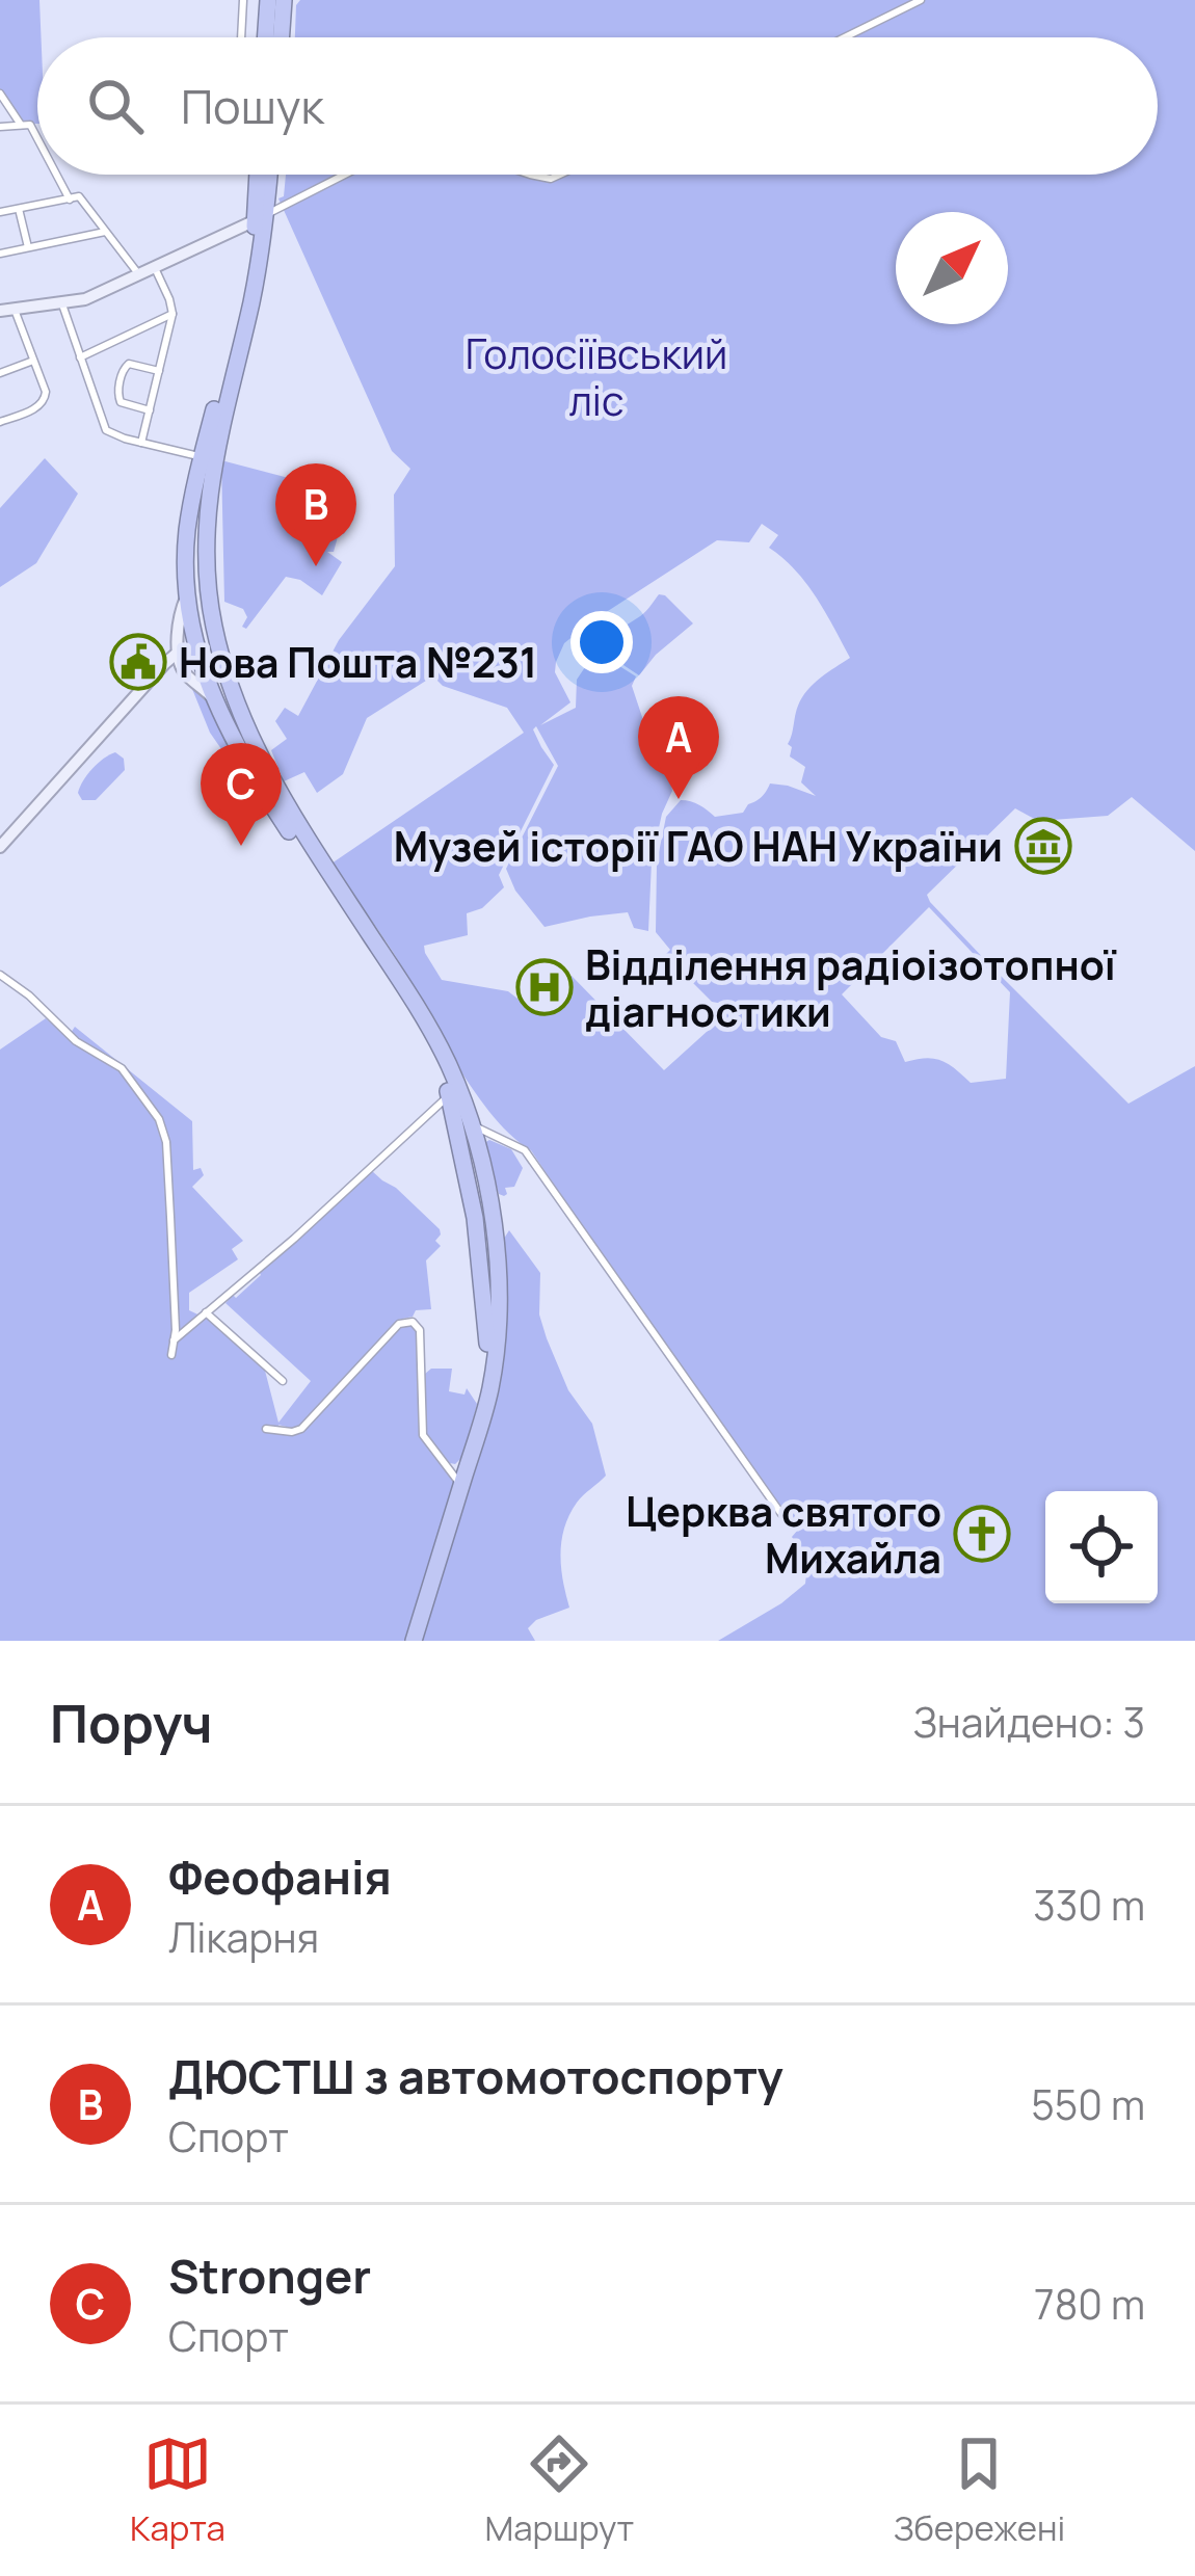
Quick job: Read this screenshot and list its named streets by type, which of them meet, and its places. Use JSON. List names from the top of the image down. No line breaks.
{"parks":["Голосіївський ліс"],"places":{"public building":["Нова Пошта №231"],"museum":["Музей історії ГАО НАН України"],"hospital":["Відділення радіоізотопної діагностики"],"church":["Церква святого Михайла"]},"north":"top right","page":{"search":"Пошук","pins":["B","A","C"],"heading":["Поруч","Знайдено: 3"],"list":[{"mark":"A","name":"Феофанія","note":"Лікарня","value":"330 m"},{"mark":"B","name":"ДЮСТШ з автомотоспорту","note":"Спорт","value":"550 m"},{"mark":"C","name":"Stronger","note":"Спорт","value":"780 m"}],"nav":["Карта","Маршрут","Збережені"]}}
